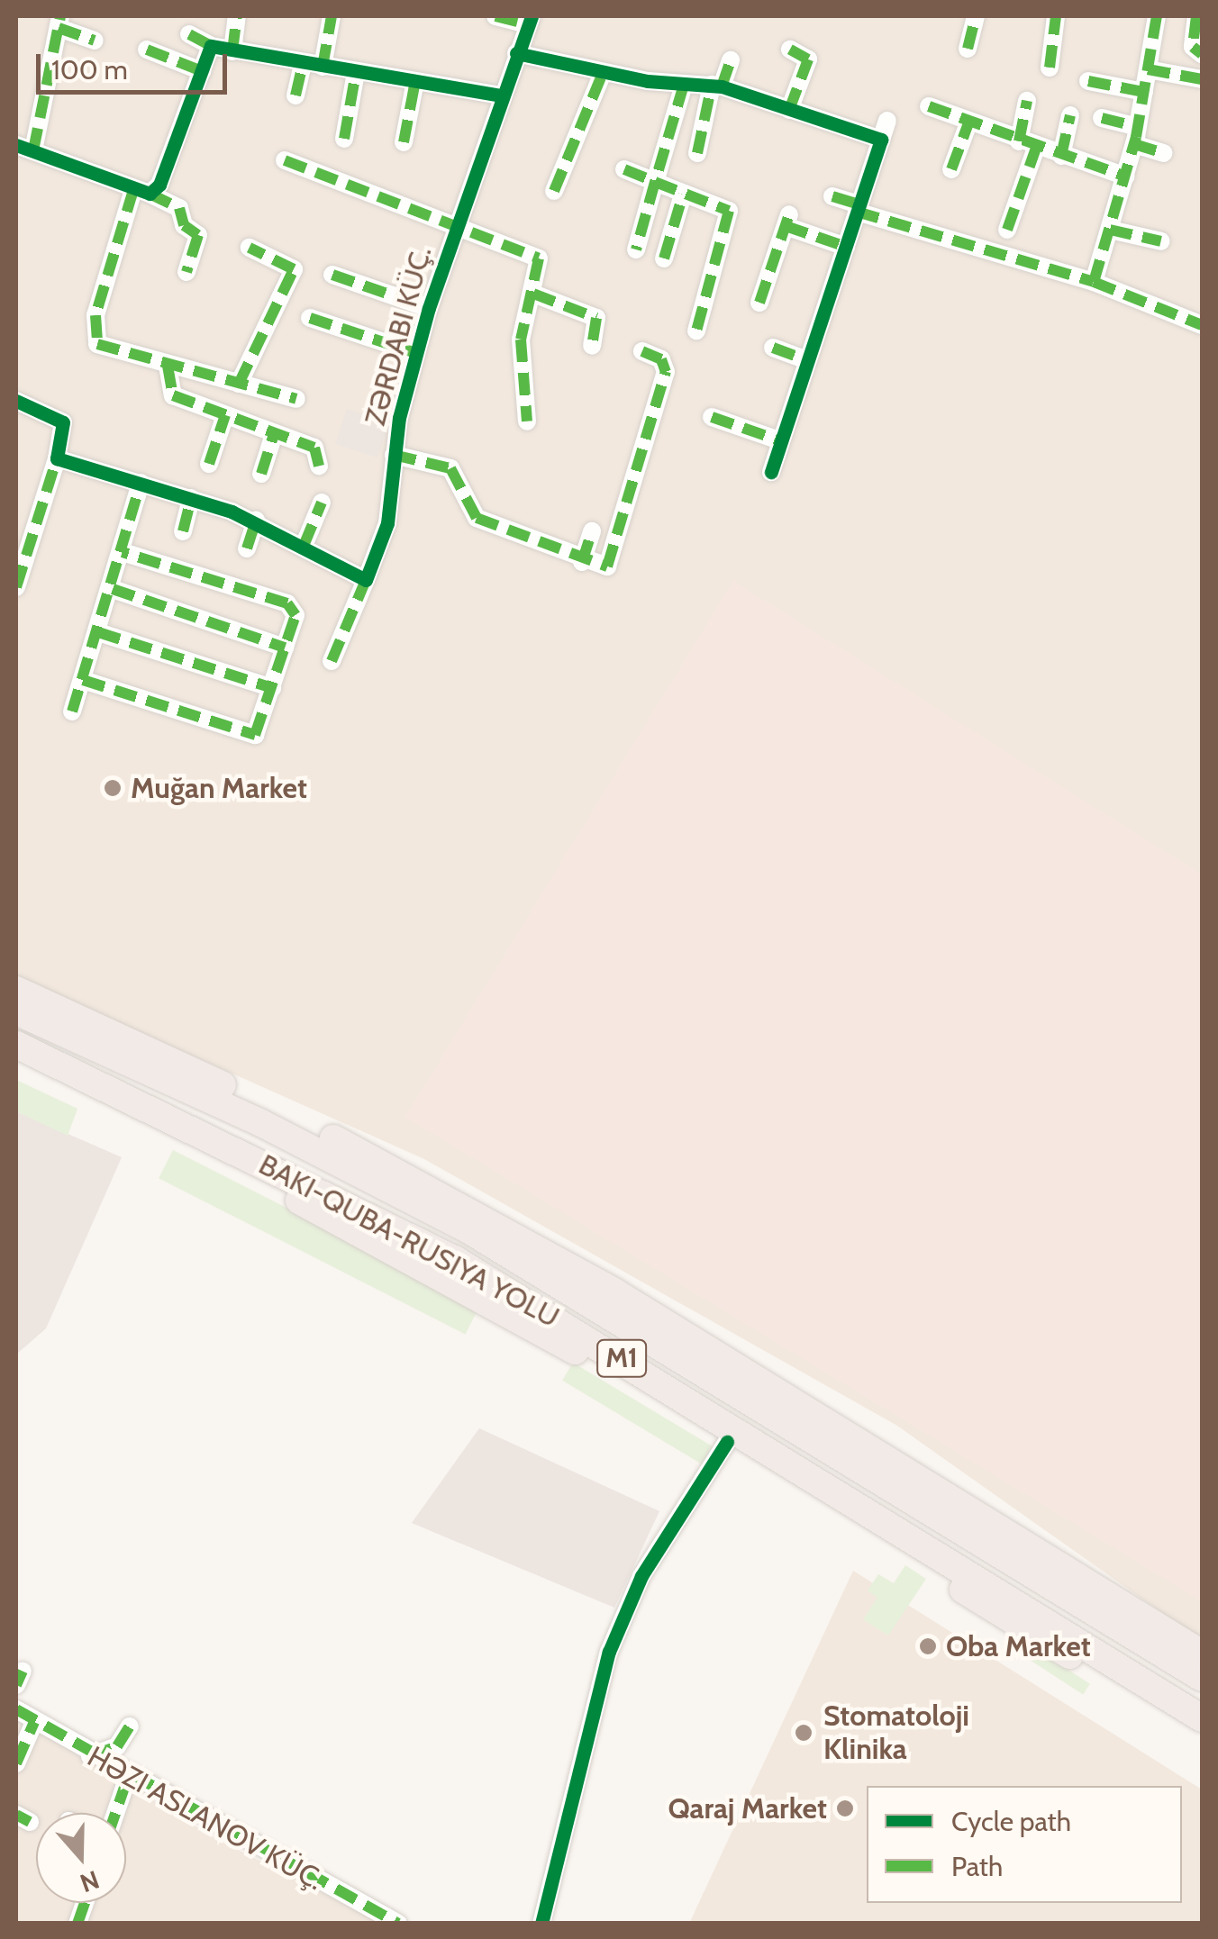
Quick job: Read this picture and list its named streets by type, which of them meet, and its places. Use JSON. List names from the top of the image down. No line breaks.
{"streets":{"highway":["M1"],"street":["ZƏRDABI KÜÇ.","HƏZI ASLANOV KÜÇ."]},"places":["Muğan Market","Oba Market","Stomatoloji Klinika","Qaraj Market"],"legend":["Cycle path","Path"],"scale_bar":"100 m","north":"bottom"}
